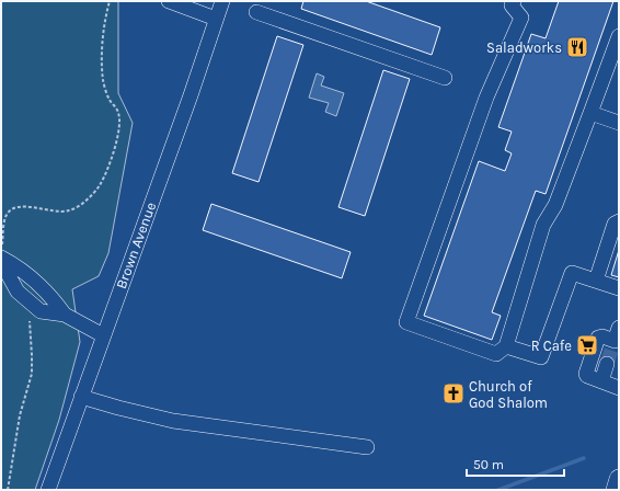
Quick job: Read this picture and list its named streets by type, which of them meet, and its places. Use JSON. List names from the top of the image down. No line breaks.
{"streets":{"street":["Brown Avenue"]},"places":{"restaurant":["Saladworks"],"supermarket":["R Cafe"],"church":["Church of God Shalom"]},"scale_bar":"50 m"}
